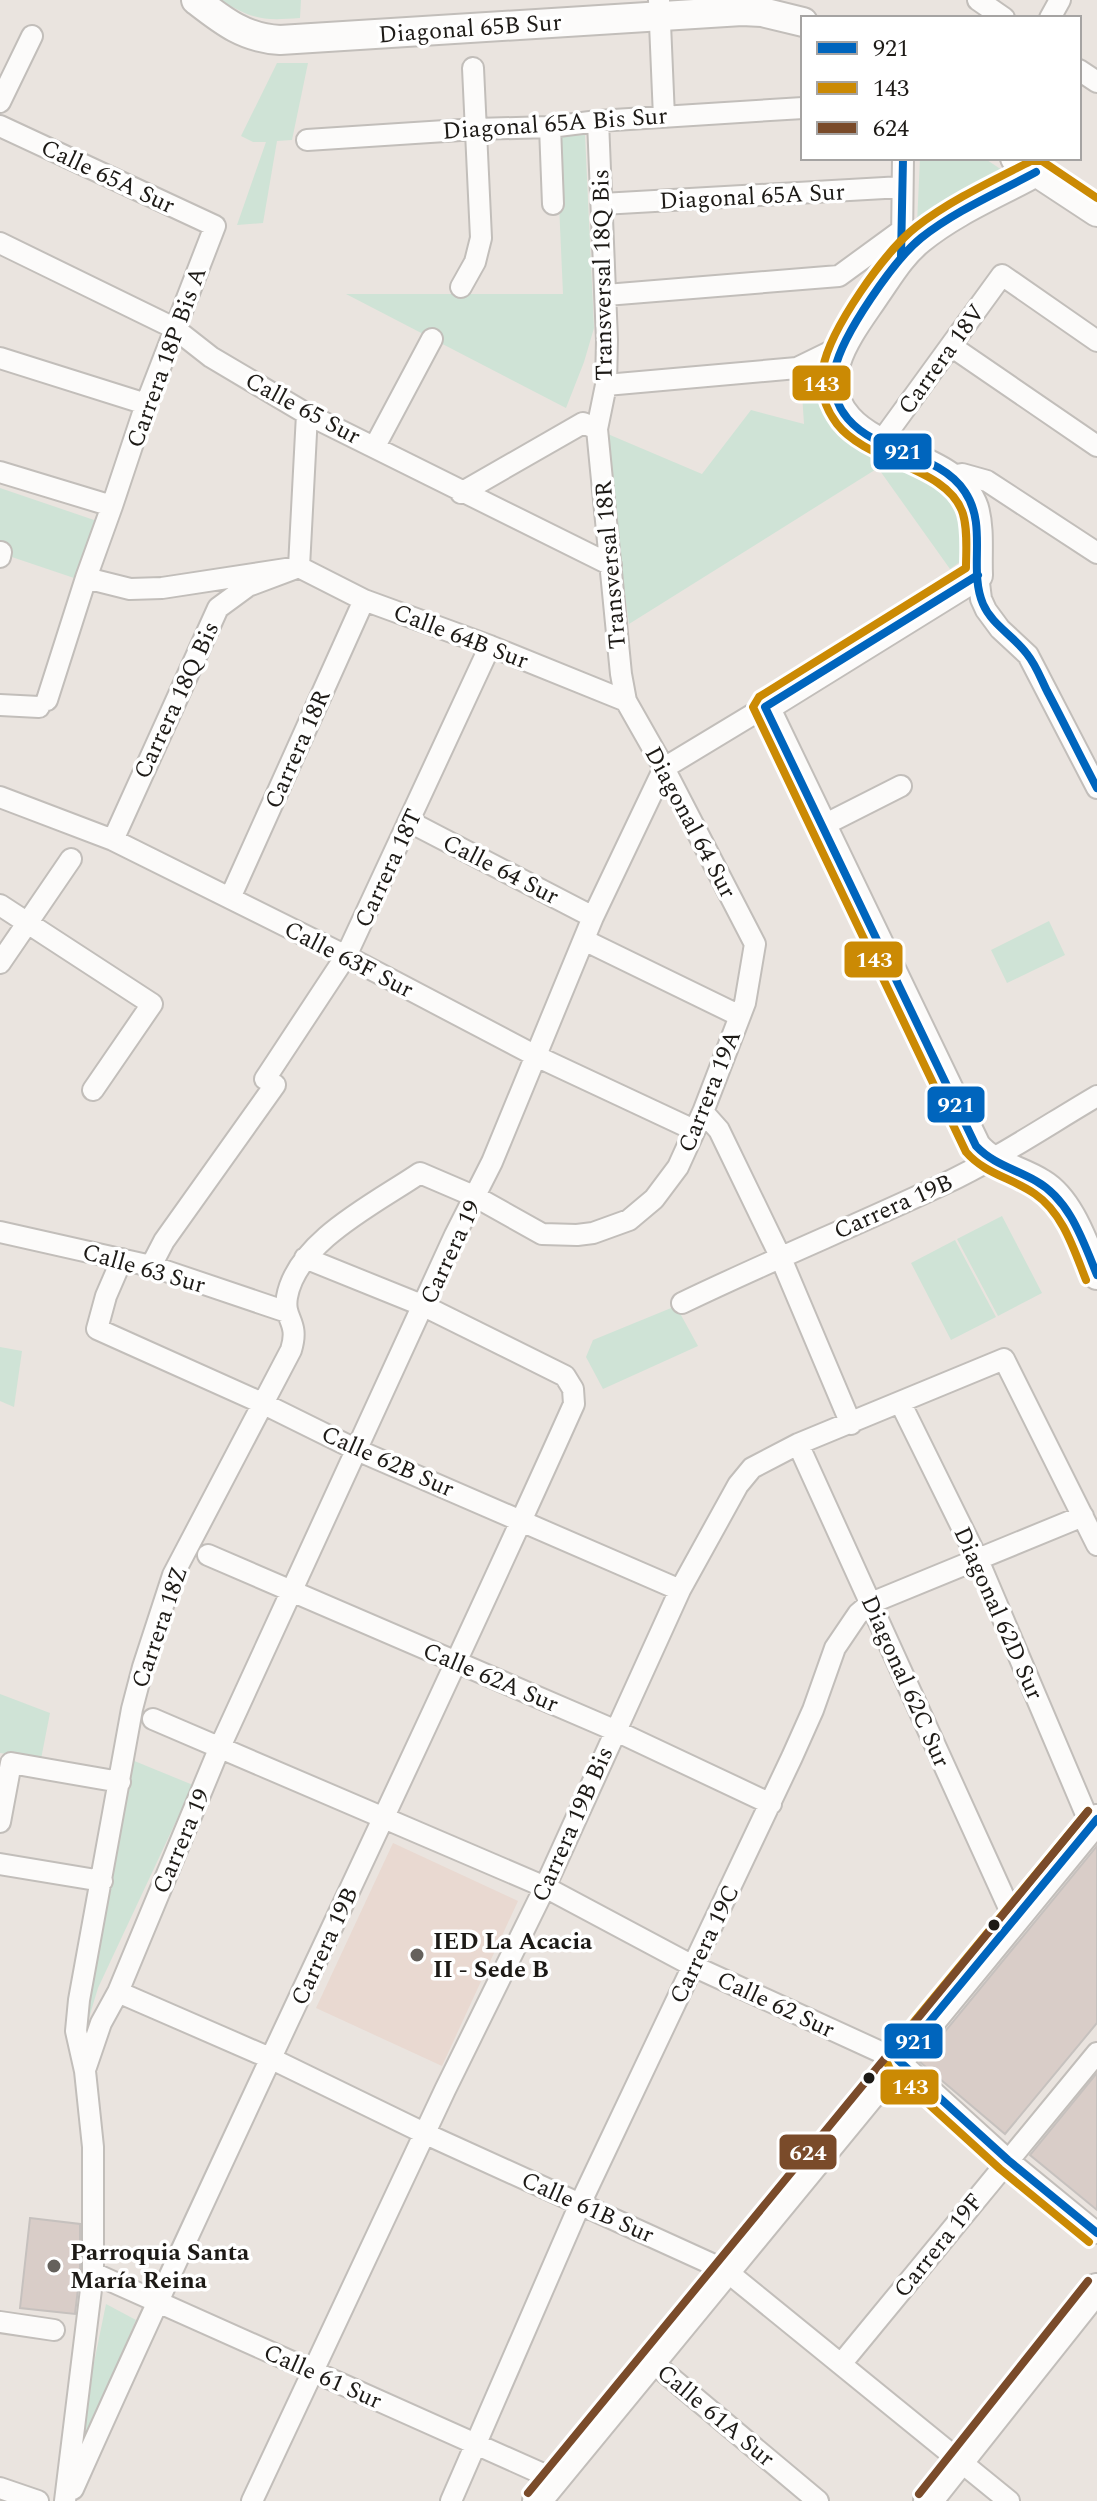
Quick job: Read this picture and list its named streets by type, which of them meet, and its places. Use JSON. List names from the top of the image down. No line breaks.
{"streets":{"street":["Diagonal 65B Sur","Diagonal 65A Bis Sur","Calle 65A Sur","Diagonal 65A Sur","Transversal 18Q Bis","Carrera 18P Bis A","Carrera 18V","Calle 65 Sur","Transversal 18R","Calle 64B Sur","Carrera 18Q Bis","Carrera 18R","Diagonal 64 Sur","Carrera 18T","Calle 64 Sur","Calle 63F Sur","Carrera 19A","Carrera 19B","Carrera 19","Calle 63 Sur","Calle 62B Sur","Diagonal 62D Sur","Carrera 18Z","Calle 62A Sur","Diagonal 62C Sur","Carrera 19B Bis","Carrera 19C","Calle 62 Sur","Calle 61B Sur","Carrera 19F","Calle 61 Sur","Calle 61A Sur"]},"crossings":[["Diagonal 65A Bis Sur","Transversal 18Q Bis"],["Calle 65A Sur","Carrera 18P Bis A"],["Diagonal 65A Sur","Transversal 18Q Bis"],["Transversal 18Q Bis","Transversal 18R"],["Carrera 18P Bis A","Calle 65 Sur"],["Calle 65 Sur","Transversal 18R"],["Transversal 18R","Calle 64B Sur"],["Transversal 18R","Diagonal 64 Sur"],["Calle 64B Sur","Carrera 18Q Bis"],["Calle 64B Sur","Carrera 18R"],["Calle 64B Sur","Diagonal 64 Sur"],["Calle 64B Sur","Carrera 18T"],["Carrera 18Q Bis","Calle 63F Sur"],["Carrera 18R","Calle 63F Sur"],["Diagonal 64 Sur","Carrera 19A"],["Diagonal 64 Sur","Carrera 19"],["Carrera 18T","Calle 64 Sur"],["Carrera 18T","Calle 63F Sur"],["Carrera 18T","Calle 63 Sur"],["Calle 64 Sur","Carrera 19"],["Calle 63F Sur","Carrera 19A"],["Calle 63F Sur","Carrera 19"],["Carrera 19A","Carrera 19"],["Carrera 19A","Carrera 18Z"],["Carrera 19B","Carrera 19"],["Carrera 19B","Calle 62B Sur"],["Carrera 19B","Carrera 18Z"],["Carrera 19B","Calle 62A Sur"],["Carrera 19B","Calle 62 Sur"],["Carrera 19B","Calle 61B Sur"],["Carrera 19B","Calle 61 Sur"],["Carrera 19","Calle 62B Sur"],["Carrera 19","Carrera 18Z"],["Carrera 19","Calle 62A Sur"],["Carrera 19","Calle 62 Sur"],["Carrera 19","Calle 61B Sur"],["Calle 63 Sur","Calle 62B Sur"],["Calle 63 Sur","Carrera 18Z"],["Calle 62B Sur","Carrera 18Z"],["Calle 62B Sur","Carrera 19B Bis"],["Diagonal 62D Sur","Carrera 19B Bis"],["Diagonal 62D Sur","Carrera 19C"],["Carrera 18Z","Calle 61 Sur"],["Calle 62A Sur","Carrera 19B Bis"],["Calle 62A Sur","Carrera 19C"],["Diagonal 62C Sur","Carrera 19B Bis"],["Diagonal 62C Sur","Carrera 19C"],["Carrera 19B Bis","Carrera 19C"],["Carrera 19B Bis","Calle 62 Sur"],["Carrera 19B Bis","Calle 61B Sur"],["Carrera 19B Bis","Calle 61 Sur"],["Carrera 19C","Calle 62 Sur"],["Carrera 19C","Calle 61B Sur"],["Carrera 19C","Calle 61 Sur"],["Calle 62 Sur","Carrera 19F"],["Calle 61B Sur","Carrera 19F"]],"places":["IED La Acacia II - Sede B","Parroquia Santa María Reina"],"lines":["transit line 921","transit line 143","transit line 624"],"legend":["921","143","624"]}
